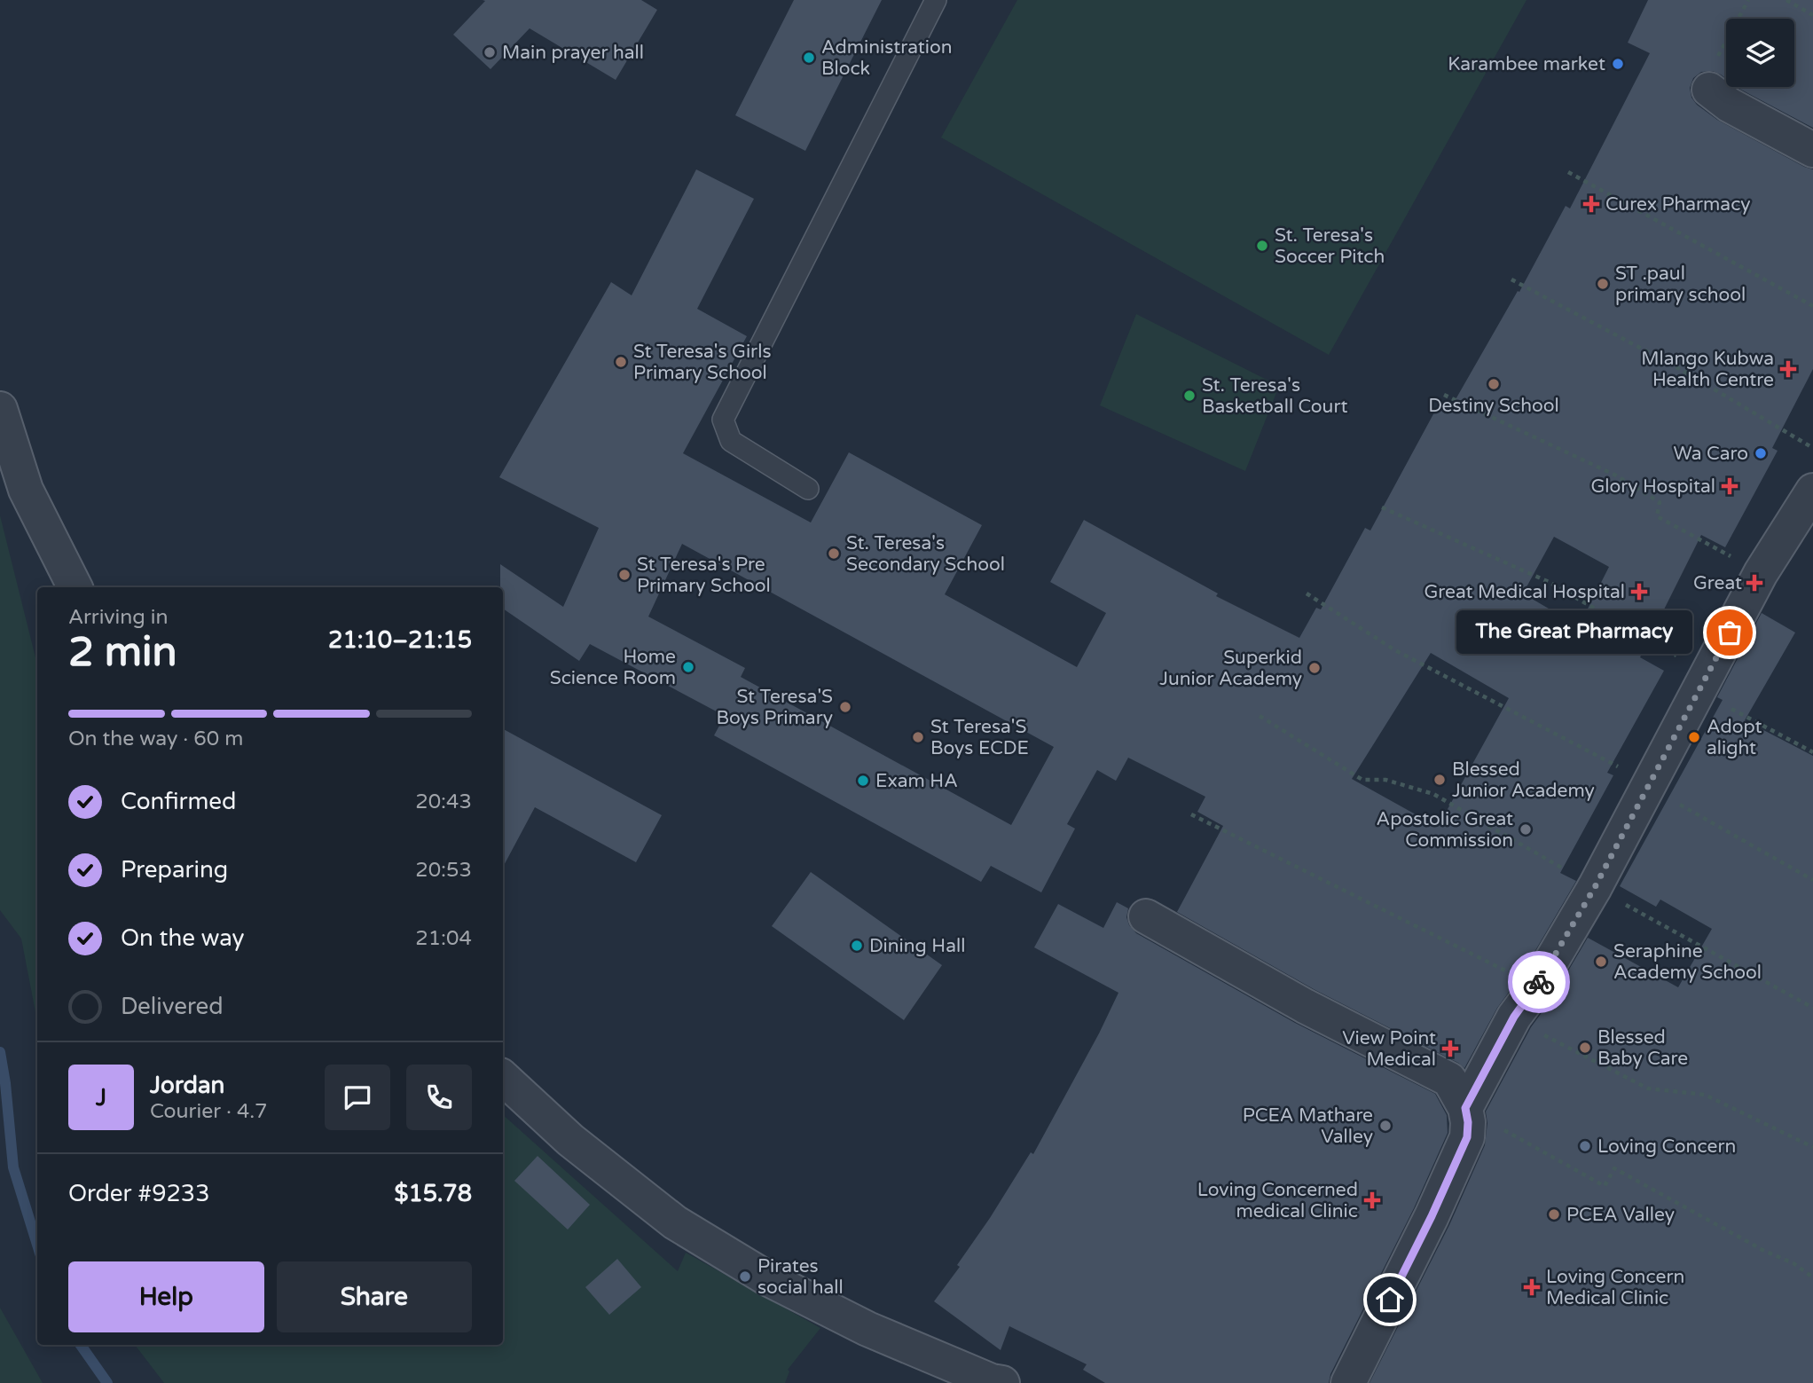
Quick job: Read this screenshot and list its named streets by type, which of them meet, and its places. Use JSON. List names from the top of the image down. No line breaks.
{"places":{"other":["Main prayer hall","Administration Block","Karambee market","St. Teresa's Soccer Pitch","ST .paul primary school","St Teresa's Girls Primary School","Destiny School","St. Teresa's Basketball Court","Wa Caro","St. Teresa's Secondary School","St Teresa's Pre Primary School","The Great Pharmacy","Home Science Room","Superkid Junior Academy","St Teresa'S Boys Primary","St Teresa'S Boys ECDE","Adopt alight","Blessed Junior Academy","Exam HA","Apostolic Great Commission","Dining Hall","Seraphine Academy School","Blessed Baby Care","PCEA Mathare Valley","Loving Concern","PCEA Valley","Pirates social hall"],"health":["Curex Pharmacy","Mlango Kubwa Health Centre","Glory Hospital","Great","Great Medical Hospital","View Point Medical","Loving Concerned medical Clinic","Loving Concern Medical Clinic"]},"page":{"heading":["2 min","Arriving in","21:10–21:15"],"panel":["Jordan","Courier · 4.7","Order #9233","$15.78"],"bubble":"The Great Pharmacy","bar":"On the way · 60 m","list":[["Confirmed","20:43"],["Preparing","20:53"],["On the way","21:04"],"Delivered"],"round":"J","buttons":["Help","Share"]}}
